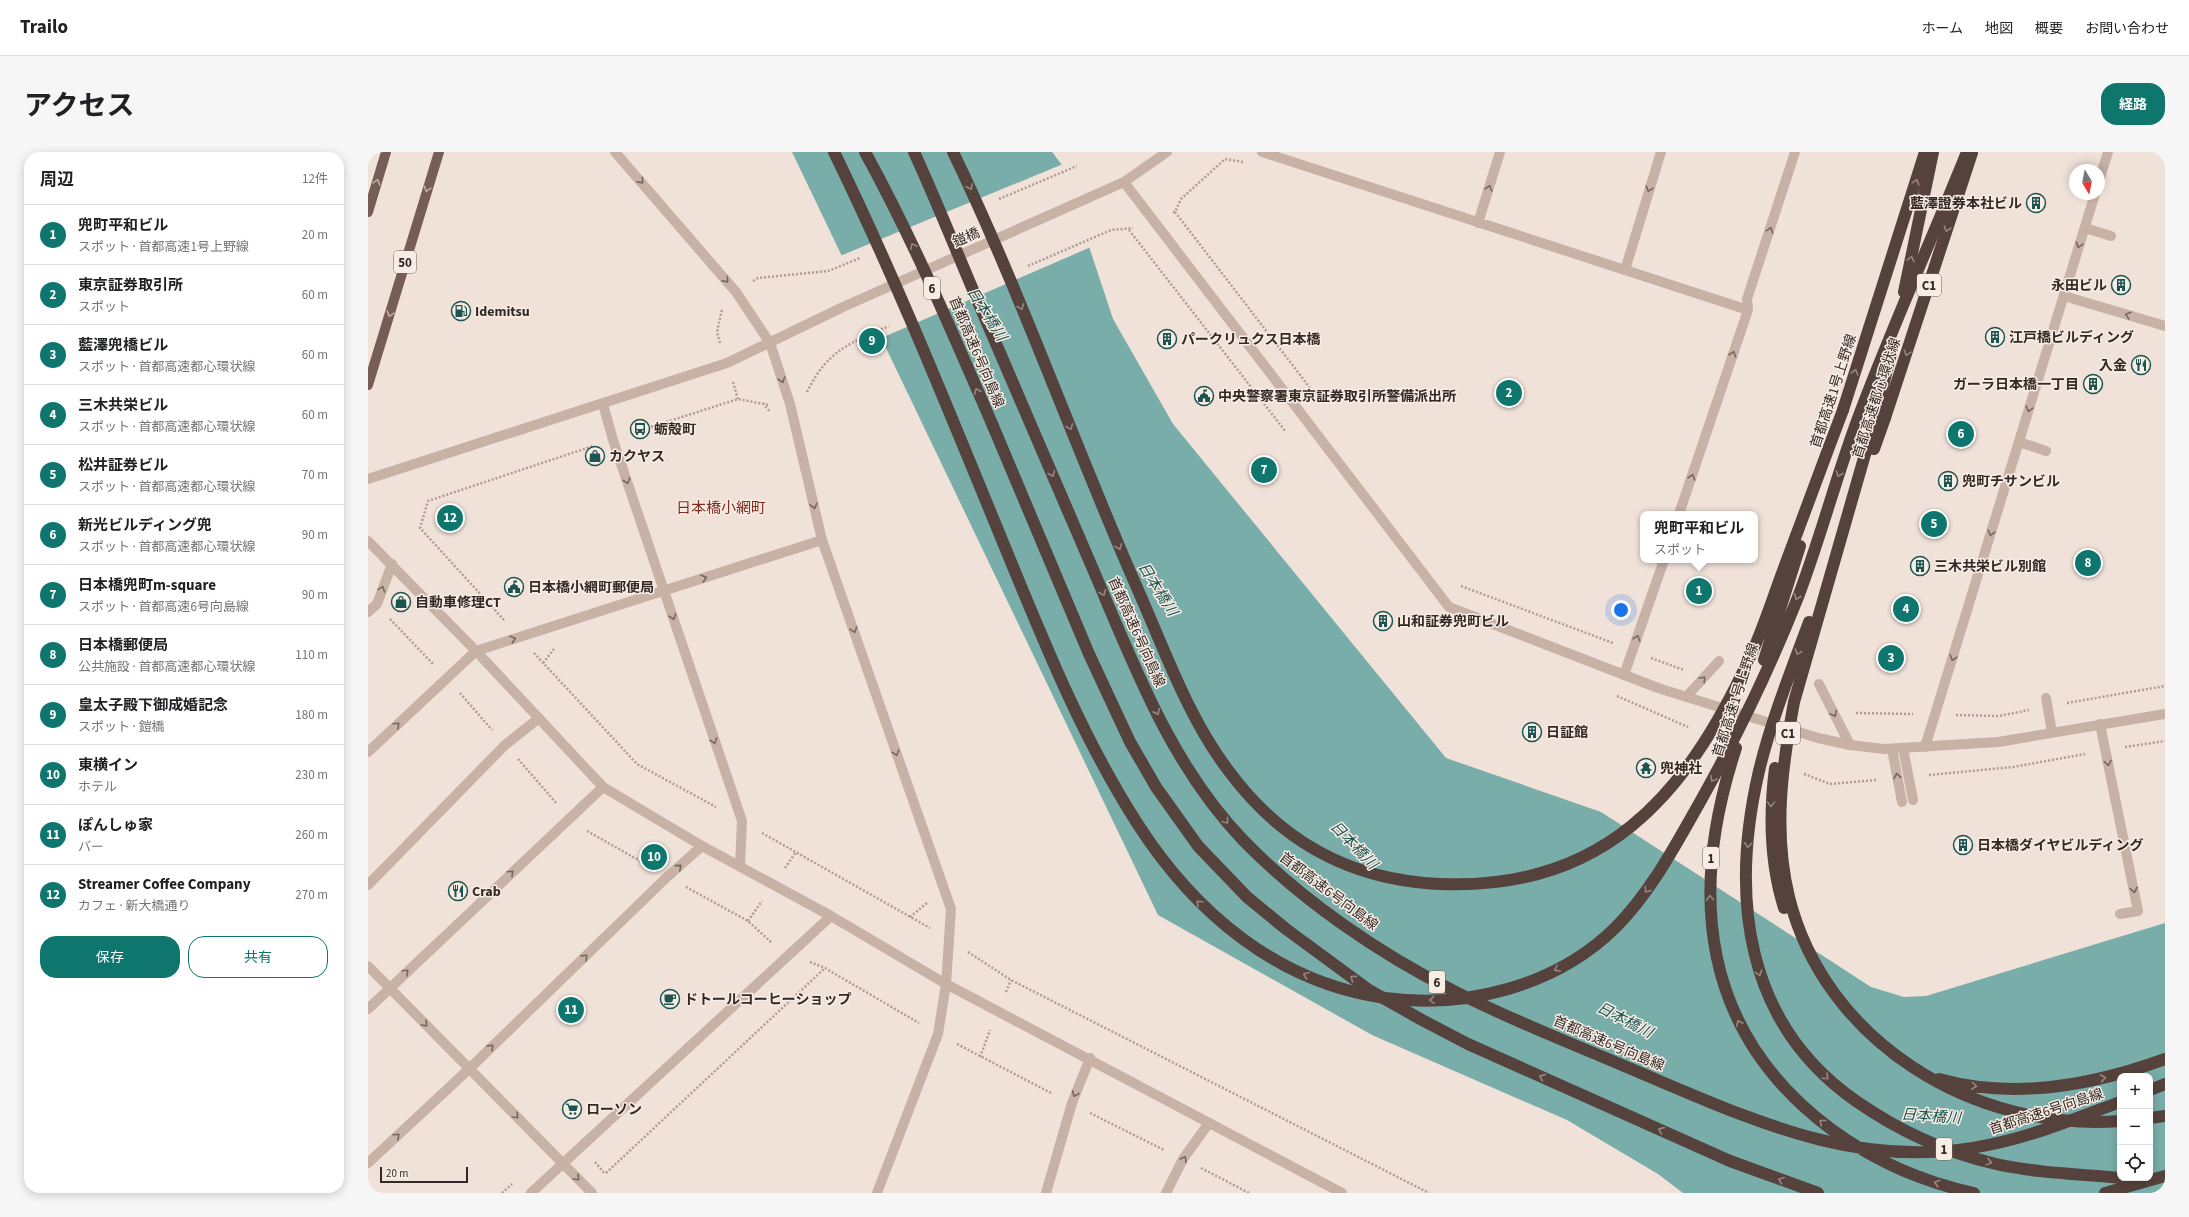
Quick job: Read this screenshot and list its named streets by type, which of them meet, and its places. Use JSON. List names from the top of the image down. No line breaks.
{"streets":{"highway":["C1","6","首都高速6号向島線","首都高速1号上野線","首都高速都心環状線","1"],"main road":["50"],"street":["鎧橋"]},"crossings":[["首都高速都心環状線","1"]],"one_way":["首都高速1号上野線"],"districts":["日本橋小網町"],"water":["日本橋川"],"places":{"building":["藍澤證券本社ビル","永田ビル","江戸橋ビルディング","パークリュクス日本橋","ガーラ日本橋一丁目","兜町チサンビル","三木共栄ビル別館","山和証券兜町ビル","日証館","日本橋ダイヤビルディング"],"fuel station":["Idemitsu"],"restaurant":["入金","Crab"],"public building":["中央警察署東京証券取引所警備派出所","日本橋小網町郵便局"],"bus stop":["蛎殻町"],"shop":["カクヤス","自動車修理CT"],"temple":["兜神社"],"cafe":["ドトールコーヒーショップ"],"supermarket":["ローソン"]},"scale_bar":"20 m","north":"bottom","page":{"header":"Trailo","nav":["ホーム","地図","概要","お問い合わせ"],"title":"アクセス","buttons":["経路",["保存","共有"]],"heading":["周辺","12件"],"list":[{"mark":"1","name":"兜町平和ビル","note":"スポット · 首都高速1号上野線","value":"20 m"},{"mark":"2","name":"東京証券取引所","note":"スポット","value":"60 m"},{"mark":"3","name":"藍澤兜橋ビル","note":"スポット · 首都高速都心環状線","value":"60 m"},{"mark":"4","name":"三木共栄ビル","note":"スポット · 首都高速都心環状線","value":"60 m"},{"mark":"5","name":"松井証券ビル","note":"スポット · 首都高速都心環状線","value":"70 m"},{"mark":"6","name":"新光ビルディング兜","note":"スポット · 首都高速都心環状線","value":"90 m"},{"mark":"7","name":"日本橋兜町m-square","note":"スポット · 首都高速6号向島線","value":"90 m"},{"mark":"8","name":"日本橋郵便局","note":"公共施設 · 首都高速都心環状線","value":"110 m"},{"mark":"9","name":"皇太子殿下御成婚記念","note":"スポット · 鎧橋","value":"180 m"},{"mark":"10","name":"東横イン","note":"ホテル","value":"230 m"},{"mark":"11","name":"ぽんしゅ家","note":"バー","value":"260 m"},{"mark":"12","name":"Streamer Coffee Company","note":"カフェ · 新大橋通り","value":"270 m"}],"pins":["9","2","6","7","12","5","8","1","4","3","10","11"],"popup":["兜町平和ビル","スポット"],"map_buttons":["+","−"],"scale":"20 m"}}
